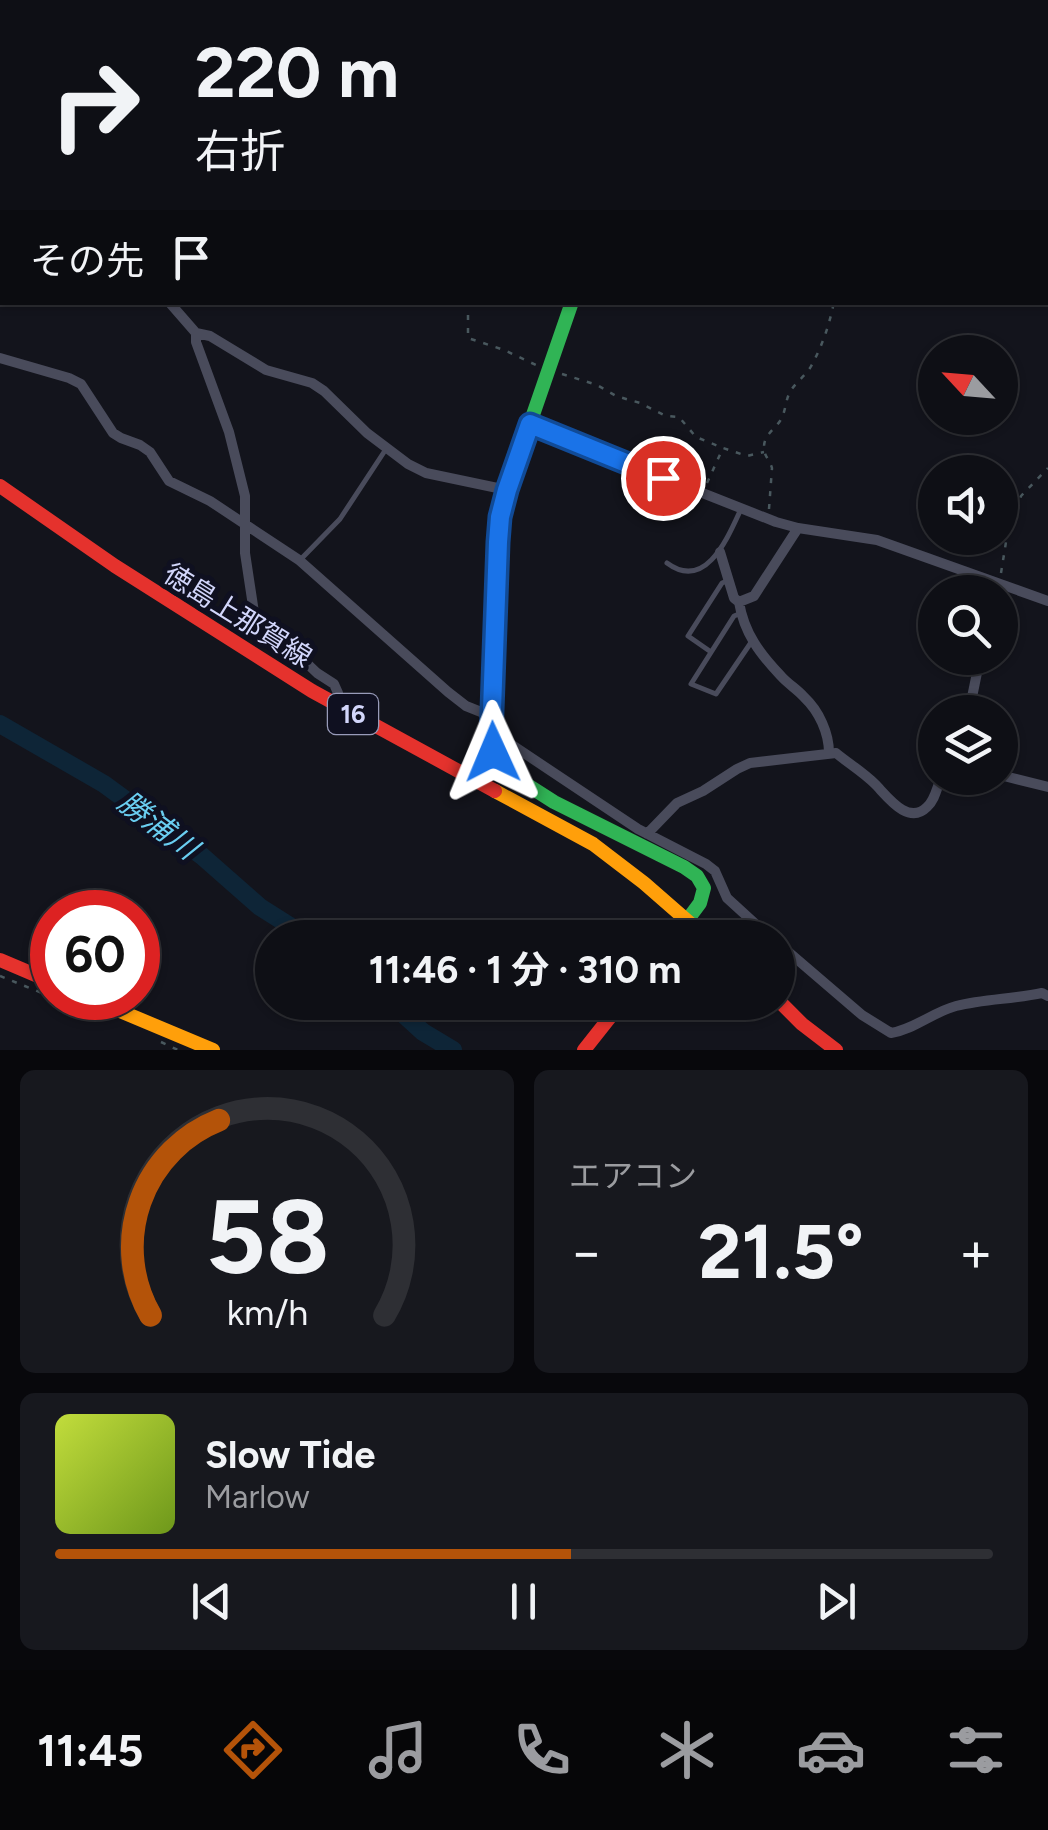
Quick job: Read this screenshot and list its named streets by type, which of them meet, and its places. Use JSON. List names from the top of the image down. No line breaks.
{"streets":{"main road":["徳島上那賀線","16"]},"water":["勝浦川"],"north":"top left","page":{"turn":["220 m","右折"],"then":"その先","limit":"60","trip":"11:46 · 1 分 · 310 m","tile":"エアコン","heat":["−","21.5°","+"],"song":["Slow Tide","Marlow"],"tabs":"11:45","gauge":["58","km/h"]}}
